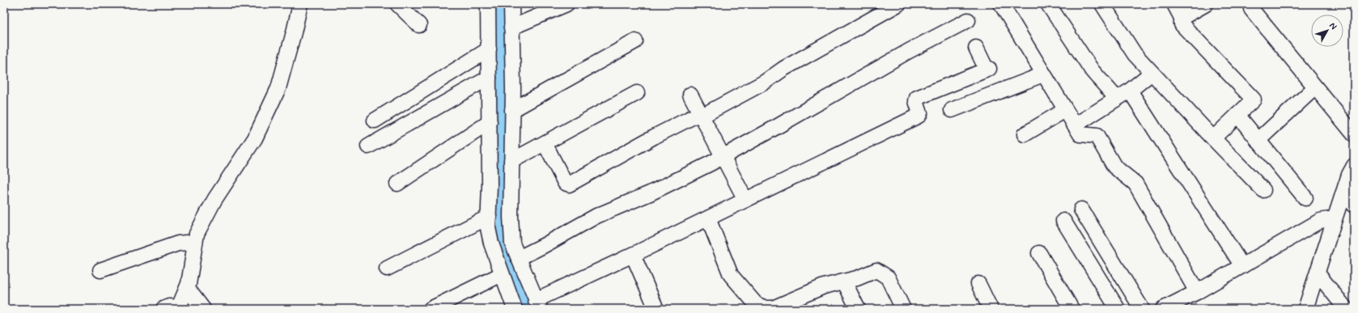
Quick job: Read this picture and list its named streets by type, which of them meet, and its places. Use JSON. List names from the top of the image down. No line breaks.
{"north":"top right"}
